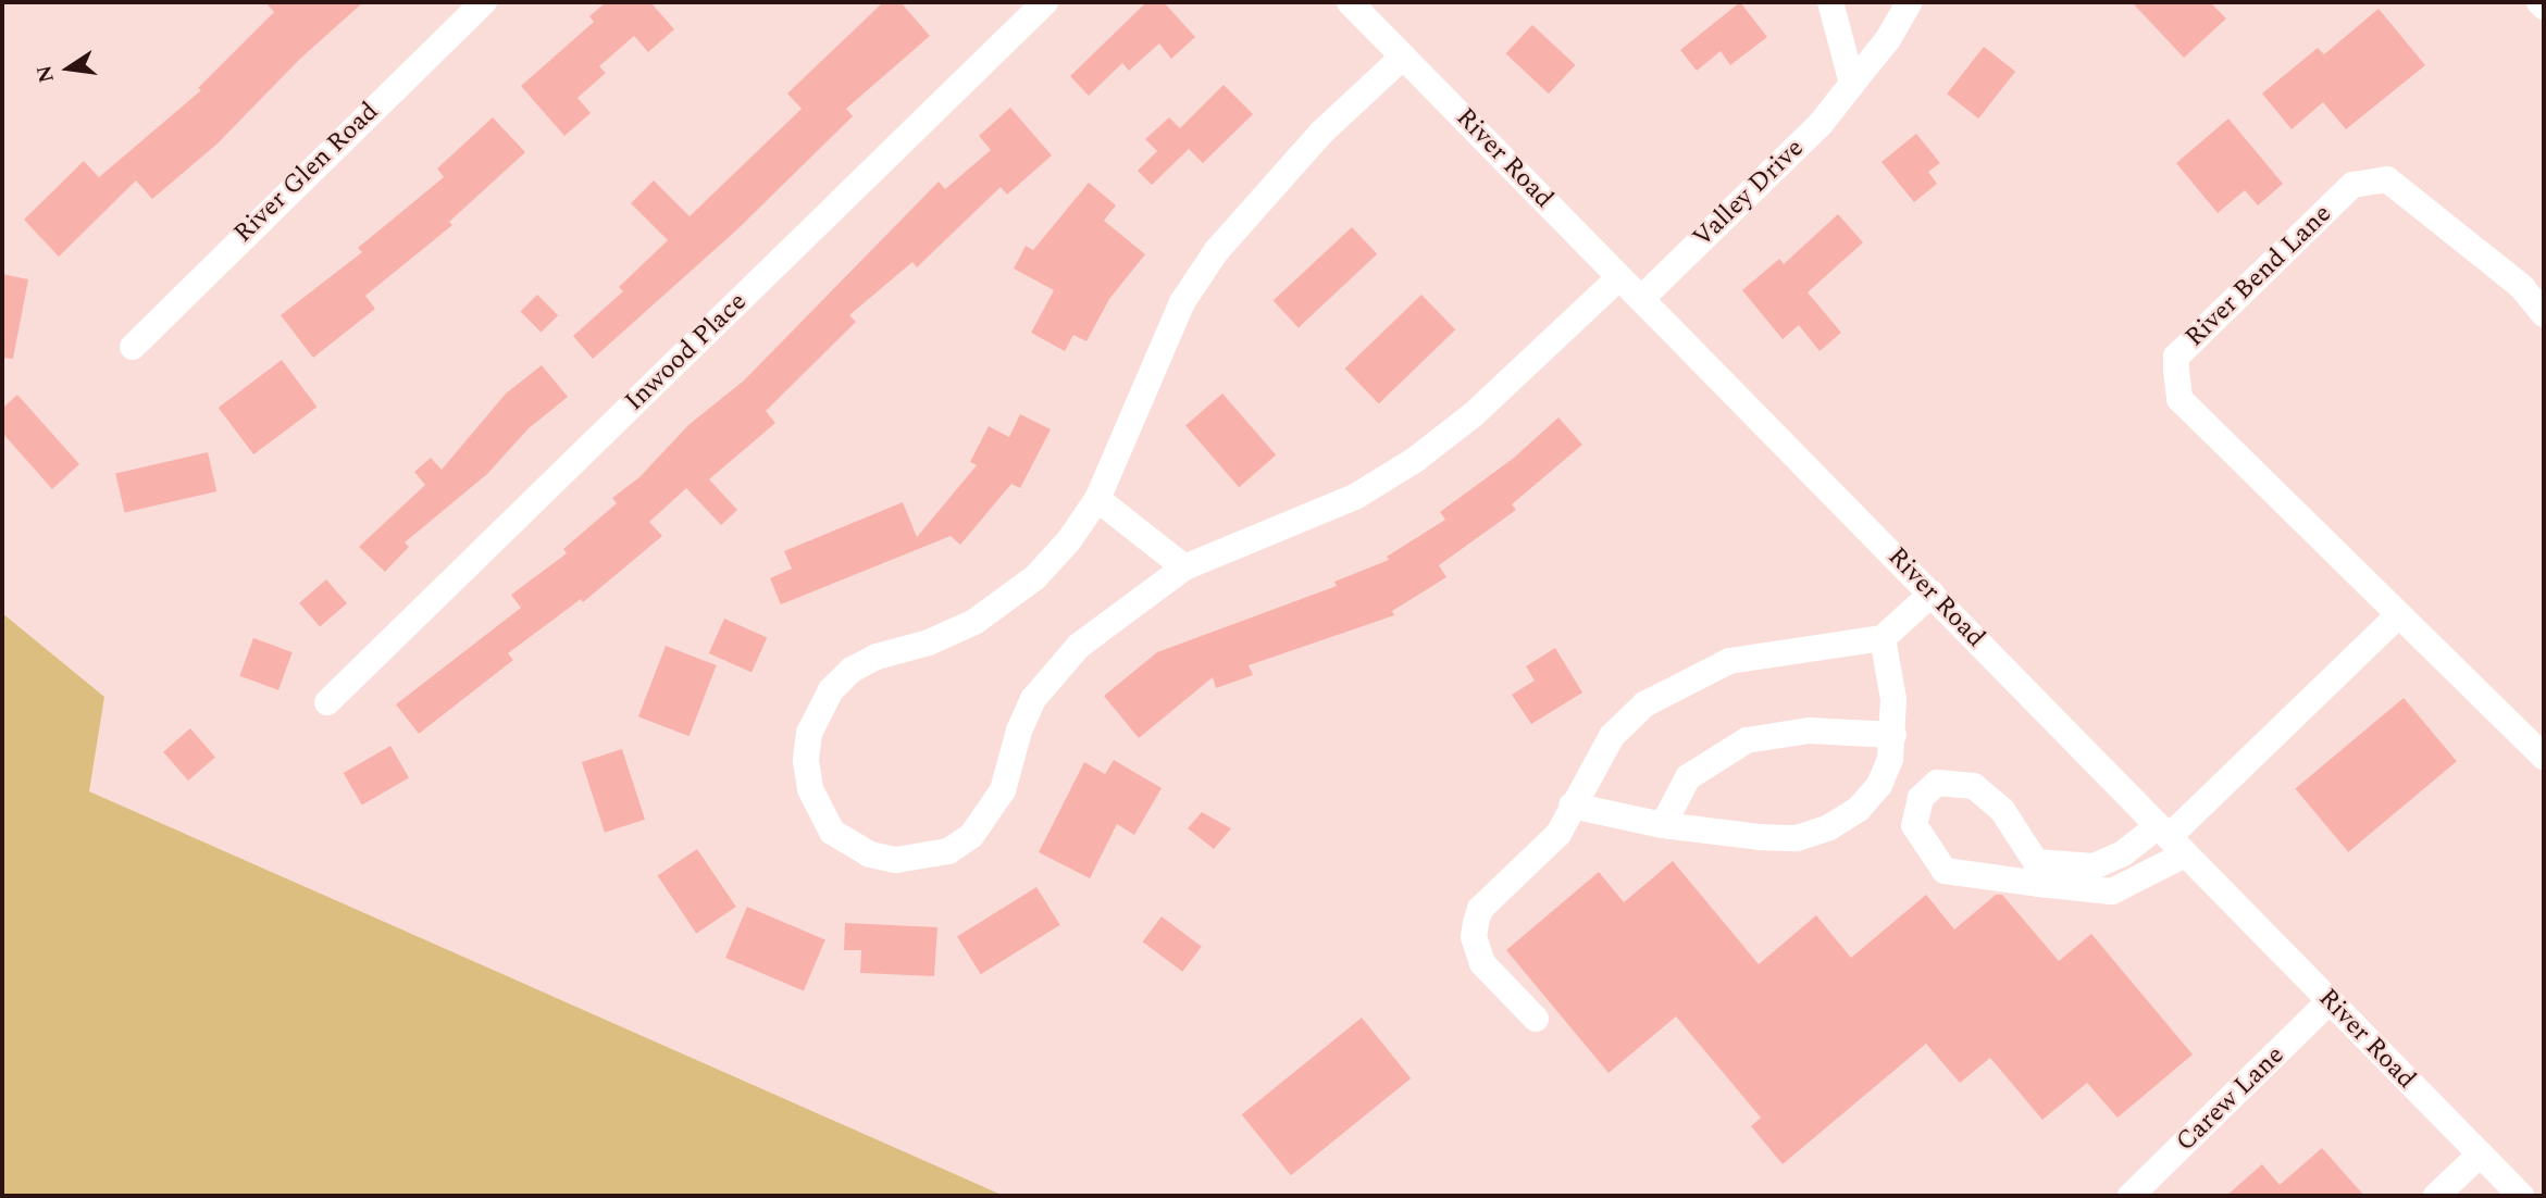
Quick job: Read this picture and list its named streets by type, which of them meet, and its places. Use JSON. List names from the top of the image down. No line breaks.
{"streets":{"street":["River Road","River Glen Road","Valley Drive","River Bend Lane","Inwood Place","Carew Lane"]},"crossings":[["River Road","Valley Drive"],["River Road","Carew Lane"]],"north":"left"}
